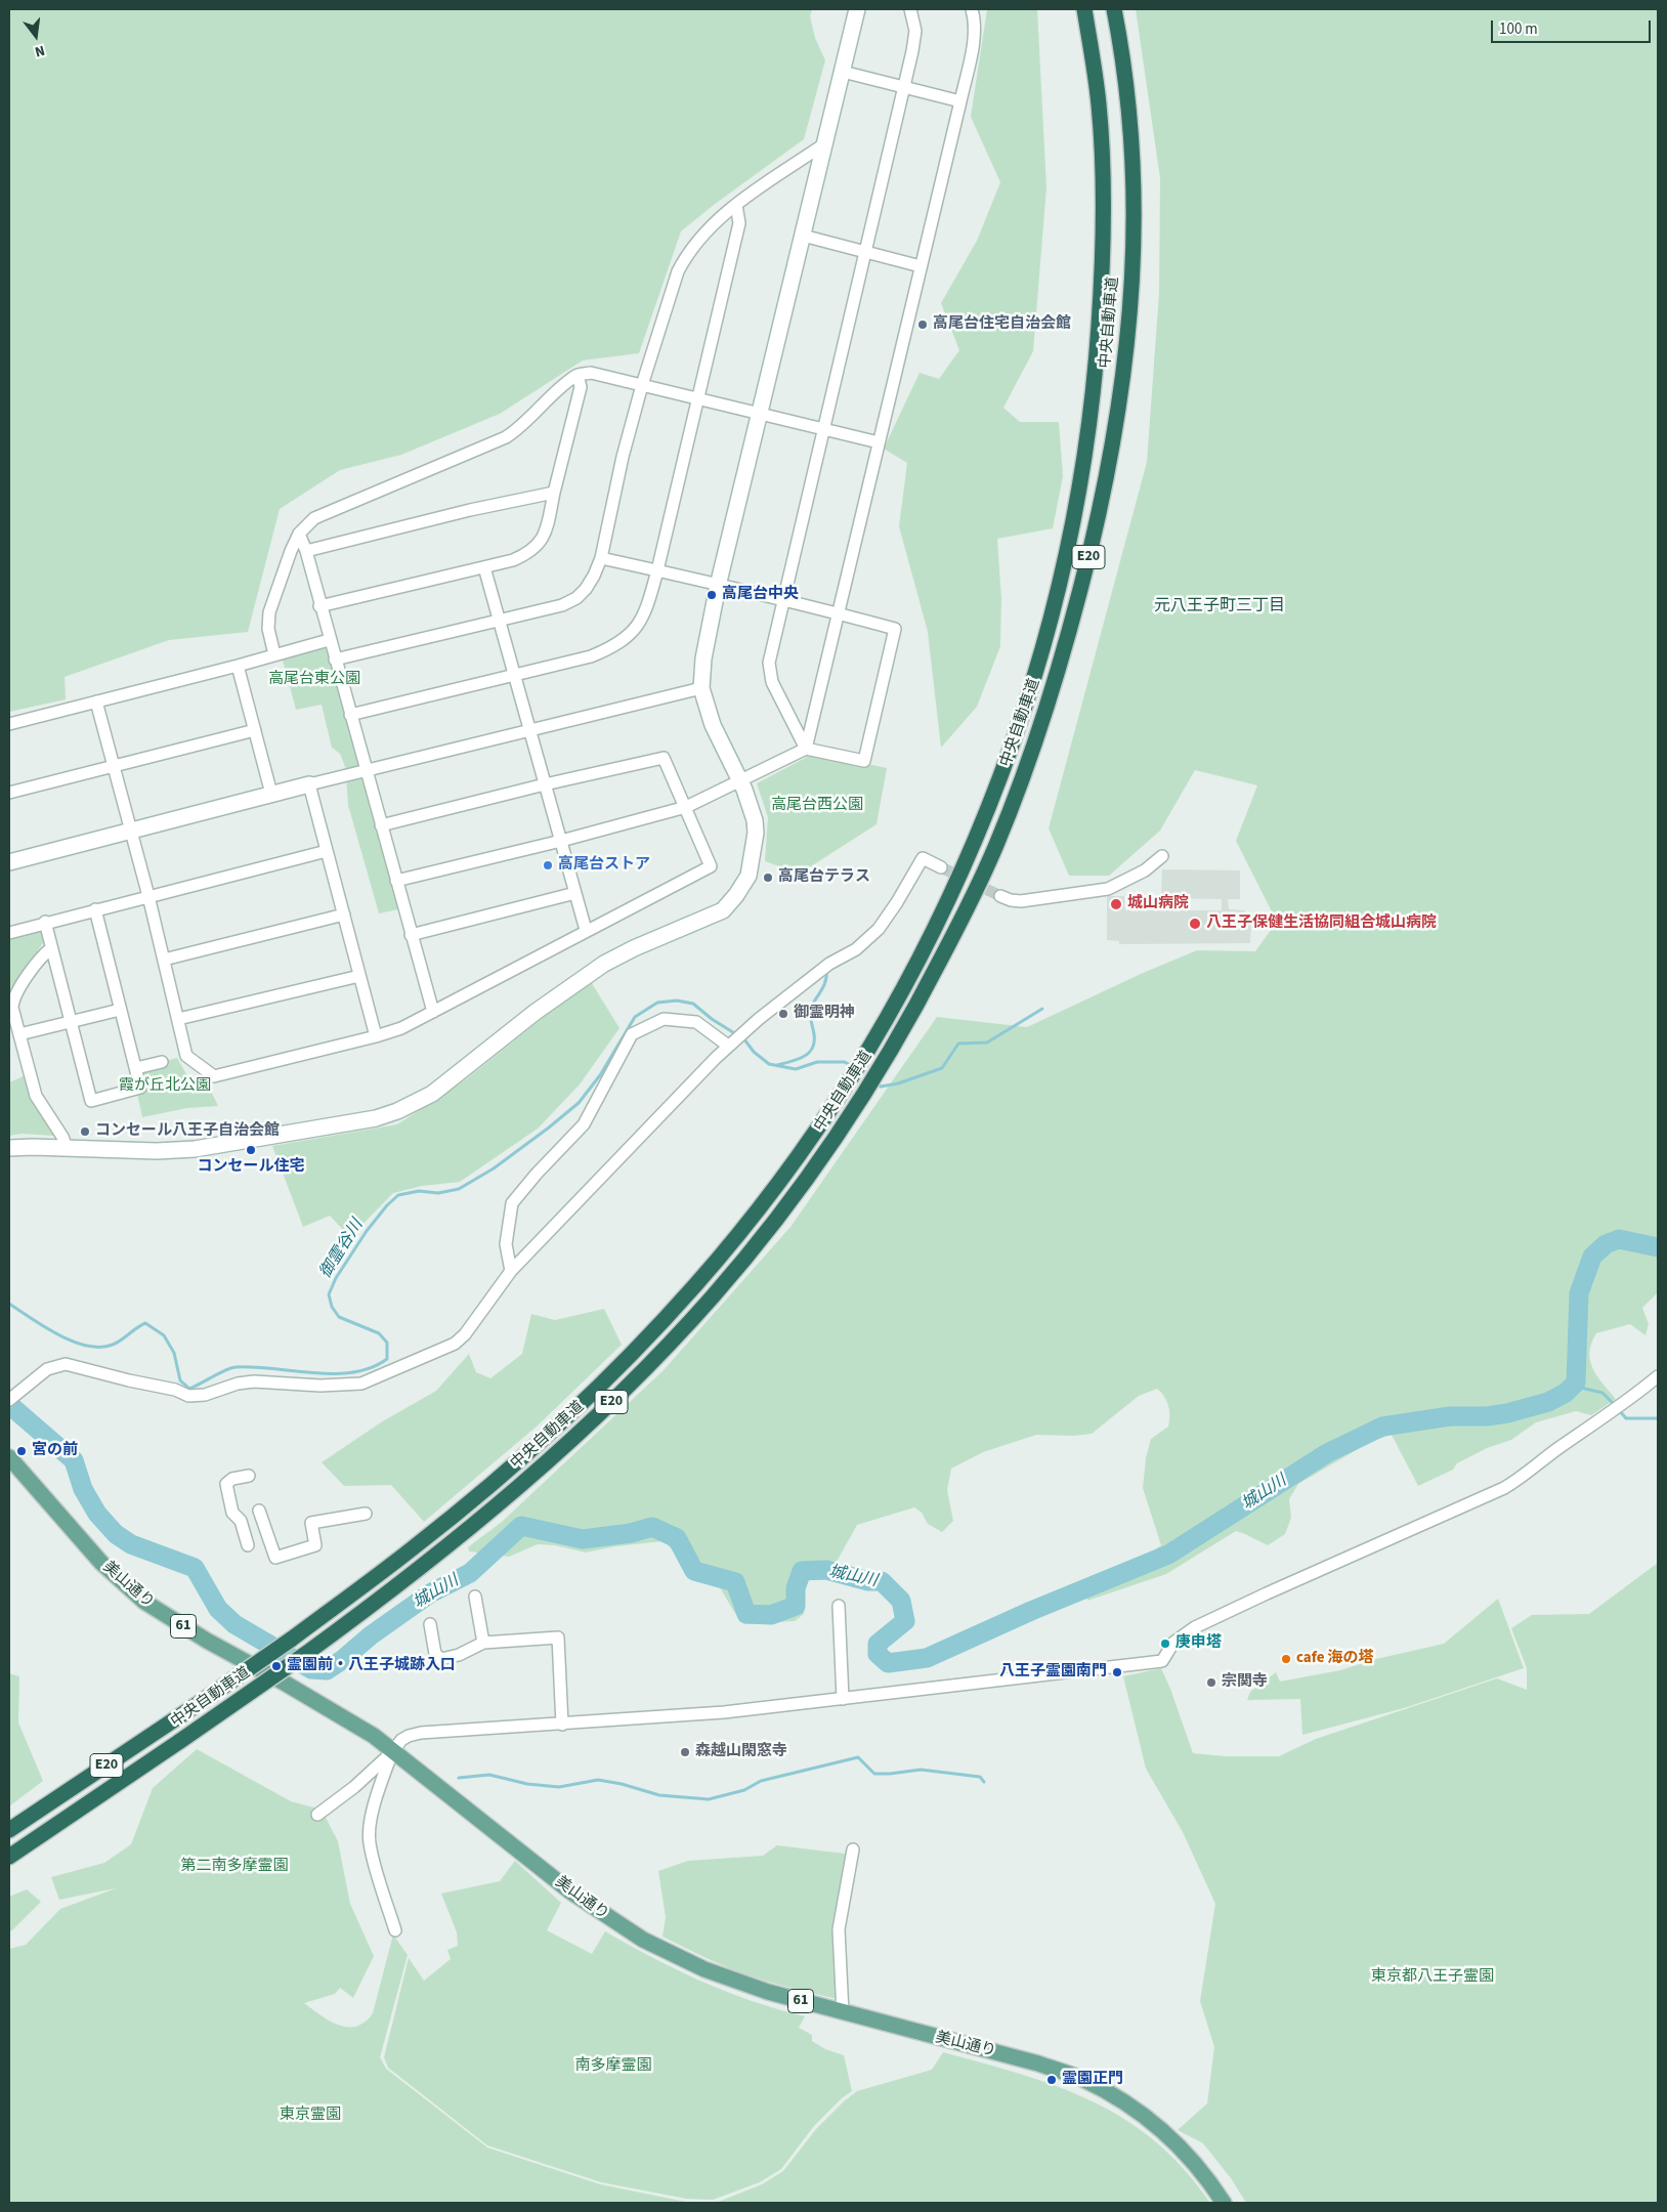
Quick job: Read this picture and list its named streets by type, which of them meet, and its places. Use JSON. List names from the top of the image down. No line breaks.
{"streets":{"highway":["中央自動車道","E20"],"main road":["美山通り","61"]},"districts":["元八王子町三丁目"],"water":["御霊谷川","城山川"],"parks":["高尾台東公園","高尾台西公園","霞が丘北公園","第二南多摩霊園","東京都八王子霊園","南多摩霊園","東京霊園"],"places":["高尾台住宅自治会館","高尾台中央","高尾台ストア","高尾台テラス","城山病院","八王子保健生活協同組合城山病院","御霊明神","コンセール八王子自治会館","コンセール住宅","宮の前","庚申塔","cafe 海の塔","霊園前・八王子城跡入口","八王子霊園南門","宗関寺","森越山閑窓寺","霊園正門"],"scale_bar":"100 m","north":"bottom"}
